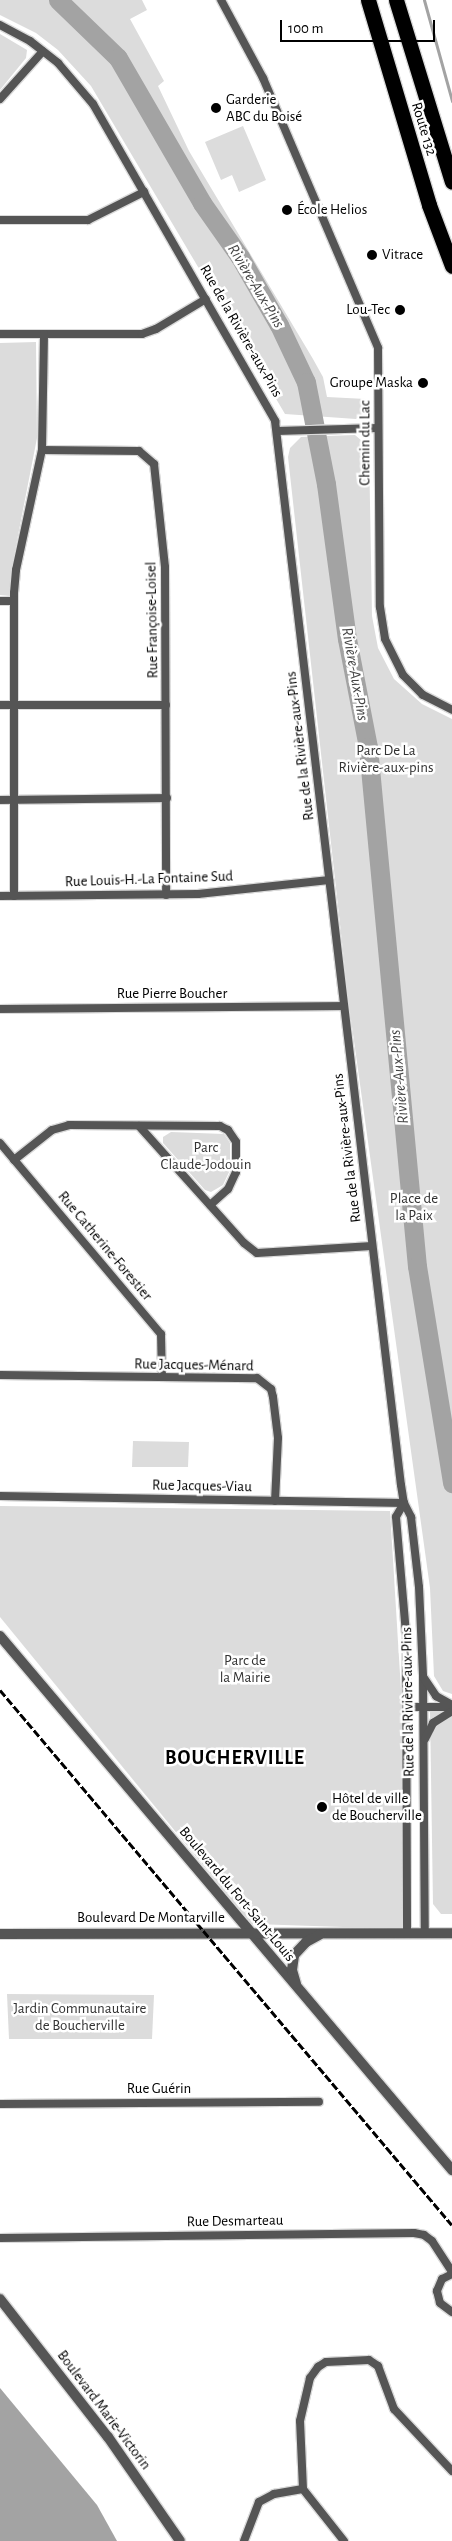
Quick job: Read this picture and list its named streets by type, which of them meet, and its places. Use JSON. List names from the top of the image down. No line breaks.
{"streets":{"highway":["Route 132"],"street":["Rue de la Rivière-aux-Pins","Chemin du Lac","Rue Françoise-Loisel","Rue Louis-H.-La Fontaine Sud","Rue Pierre Boucher","Rue Catherine-Forestier","Rue Jacques-Ménard","Rue Jacques-Viau","Boulevard du Fort-Saint-Louis","Boulevard De Montarville","Rue Guérin","Rue Desmarteau","Boulevard Marie-Victorin"]},"crossings":[["Rue de la Rivière-aux-Pins","Rue Louis-H.-La Fontaine Sud"],["Rue de la Rivière-aux-Pins","Rue Pierre Boucher"],["Rue de la Rivière-aux-Pins","Rue Jacques-Viau"],["Rue de la Rivière-aux-Pins","Boulevard De Montarville"],["Rue Françoise-Loisel","Rue Louis-H.-La Fontaine Sud"],["Rue Catherine-Forestier","Rue Jacques-Ménard"],["Rue Jacques-Ménard","Rue Jacques-Viau"],["Boulevard du Fort-Saint-Louis","Boulevard De Montarville"]],"districts":["BOUCHERVILLE"],"water":["Rivière-Aux-Pins"],"parks":["Parc De La Rivière-aux-pins","Parc Claude-Jodouin","Place de la Paix","Parc de la Mairie","Jardin Communautaire de Boucherville"],"places":["Garderie ABC du Boisé","École Helios","Vitrace","Lou-Tec","Groupe Maska","Hôtel de ville de Boucherville"],"scale_bar":"100 m"}
